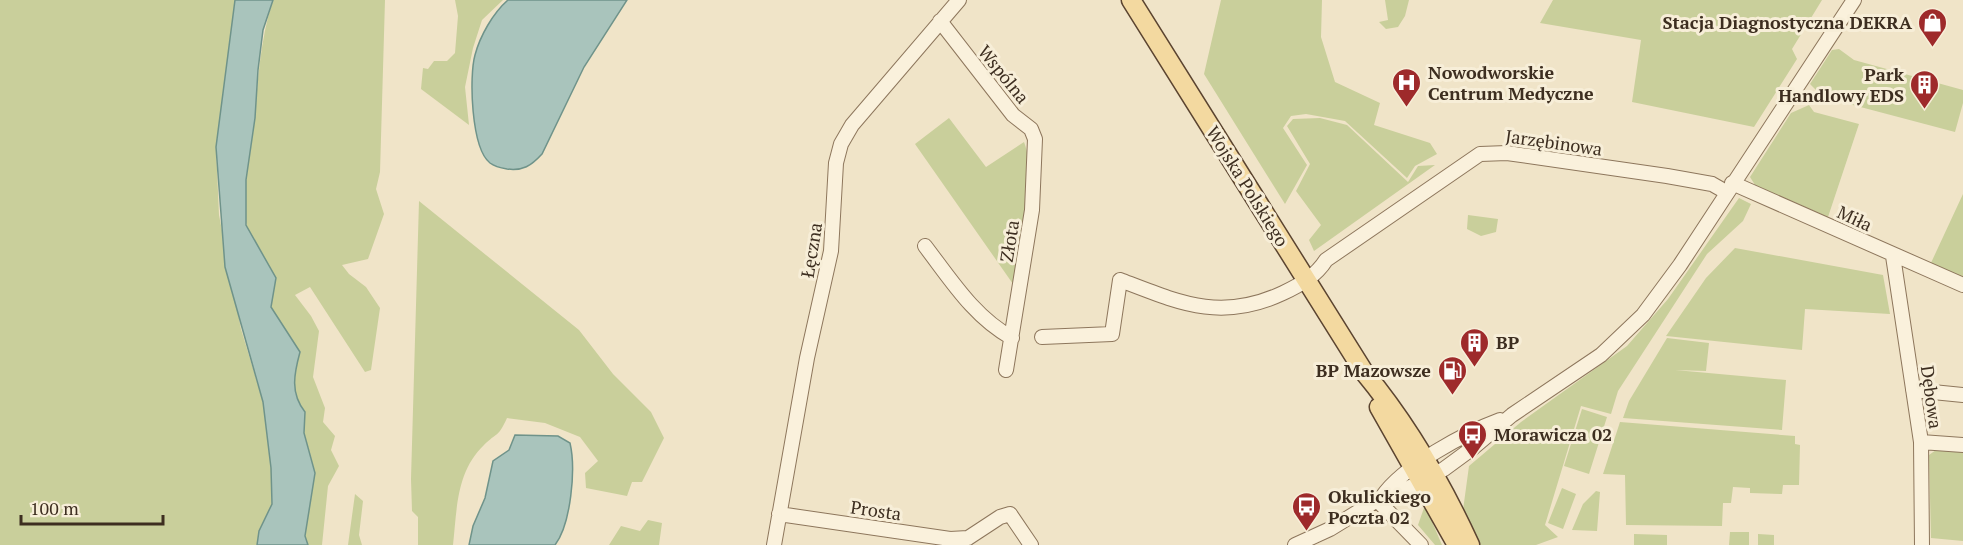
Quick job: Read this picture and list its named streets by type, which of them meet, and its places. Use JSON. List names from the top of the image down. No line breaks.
{"streets":{"main road":["Wojska Polskiego"],"street":["Wspólna","Jarzębinowa","Miła","Złota","Łęczna","Dębowa","Prosta"]},"crossings":[["Wspólna","Złota"],["Wspólna","Łęczna"],["Jarzębinowa","Wojska Polskiego"],["Jarzębinowa","Miła"],["Miła","Dębowa"],["Łęczna","Prosta"]],"places":{"shop":["Stacja Diagnostyczna DEKRA"],"hospital":["Nowodworskie Centrum Medyczne"],"building":["Park Handlowy EDS","BP"],"fuel station":["BP Mazowsze"],"bus stop":["Morawicza 02","Okulickiego Poczta 02"]},"scale_bar":"100 m"}
